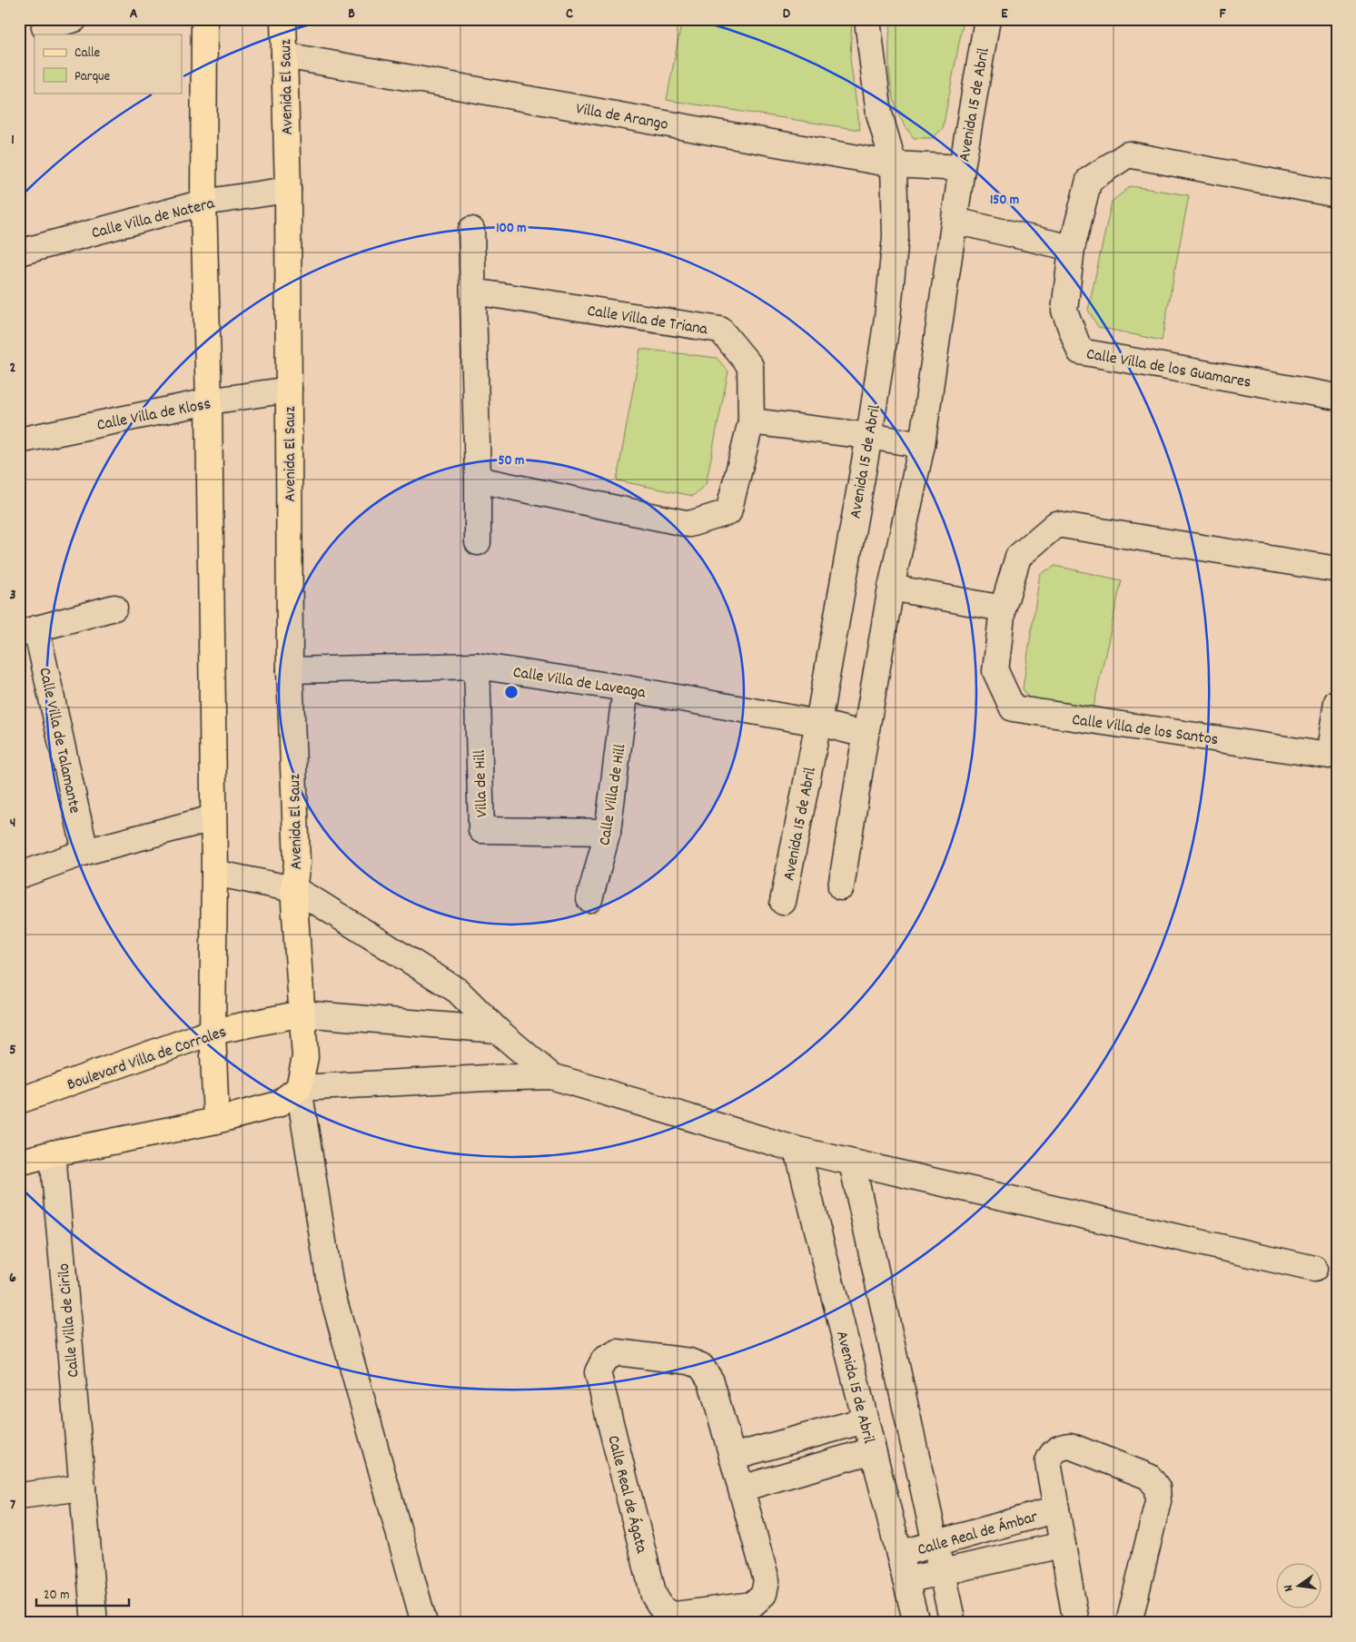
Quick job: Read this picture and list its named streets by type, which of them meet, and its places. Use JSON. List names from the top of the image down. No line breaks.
{"streets":{"main road":["Avenida El Sauz","Boulevard Villa de Corrales"],"street":["Avenida 15 de Abril","Villa de Arango","Calle Villa de Natera","Calle Villa de Triana","Calle Villa de los Guamares","Calle Villa de Kloss","Calle Villa de Laveaga","Calle Villa de los Santos","Calle Villa de Talamante","Villa de Hill","Calle Villa de Hill","Calle Villa de Cirilo","Calle Real de Ágata","Calle Real de Ámbar"]},"crossings":[["Avenida El Sauz","Villa de Arango"],["Avenida El Sauz","Calle Villa de Natera"],["Avenida El Sauz","Calle Villa de Kloss"],["Avenida El Sauz","Calle Villa de Laveaga"],["Avenida El Sauz","Boulevard Villa de Corrales"],["Avenida 15 de Abril","Villa de Arango"],["Avenida 15 de Abril","Calle Villa de Laveaga"],["Avenida 15 de Abril","Calle Real de Ámbar"],["Calle Villa de Laveaga","Villa de Hill"],["Calle Villa de Laveaga","Calle Villa de Hill"],["Villa de Hill","Calle Villa de Hill"]],"legend":["Calle","Parque"],"scale_bar":"20 m","north":"left","grid":{"columns":["A","B","C","D","E","F"],"rows":["1","2","3","4","5","6","7"]},"rings":["150 m","100 m","50 m"]}
